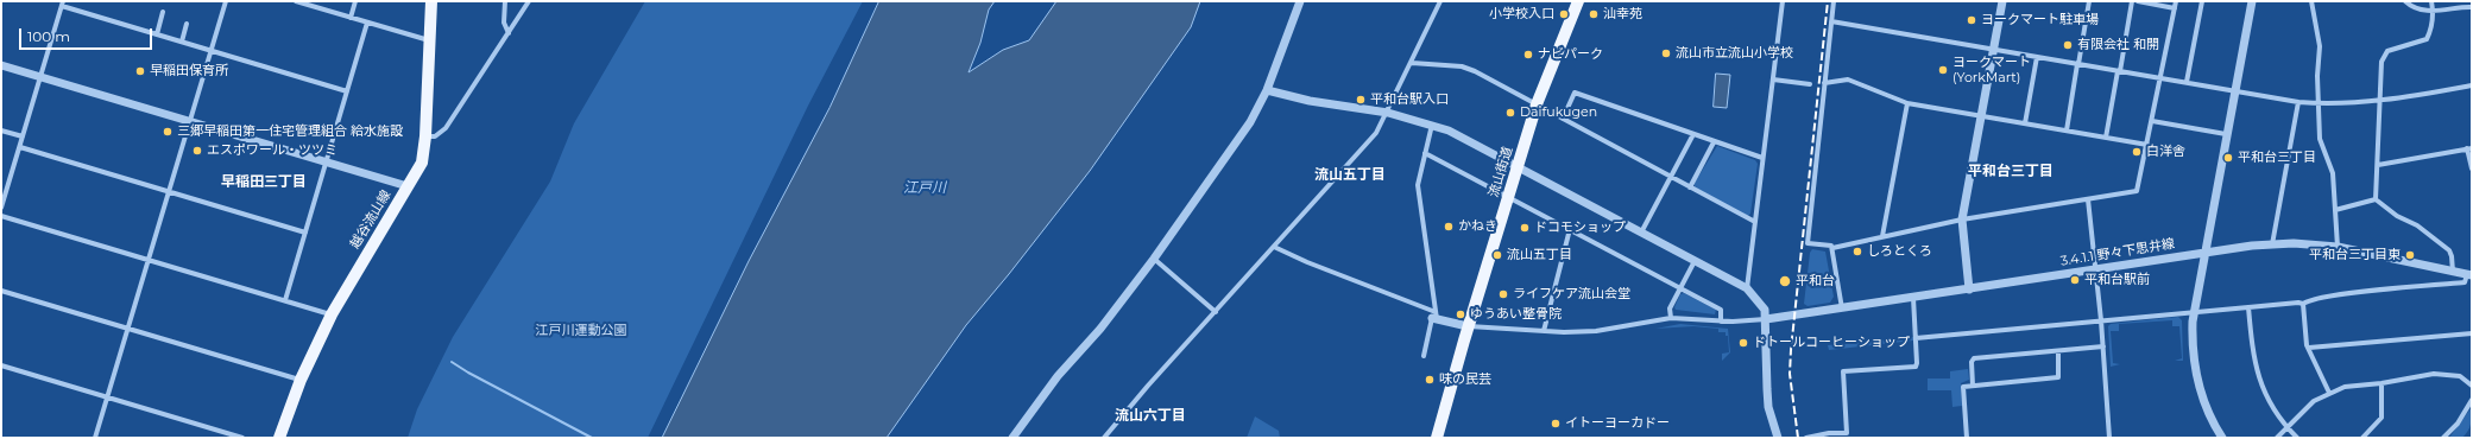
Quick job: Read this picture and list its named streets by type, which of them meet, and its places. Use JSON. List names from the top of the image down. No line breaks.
{"streets":{"main road":["流山街道","越谷流山線"],"street":["3.4.1.1 野々下思井線"]},"districts":["平和台三丁目","流山五丁目","早稲田三丁目","流山六丁目"],"water":["江戸川"],"parks":["江戸川運動公園"],"places":["小学校入口","汕幸苑","ヨークマート駐車場","有限会社 和開","流山市立流山小学校","ナビパーク","ヨークマート (YorkMart)","早稲田保育所","平和台駅入口","Daifukugen","三郷早稲田第一住宅管理組合 給水施設","エスポワール・ツツミ","白洋舎","平和台三丁目","かねき","ドコモショップ","しろとくろ","流山五丁目","平和台三丁目東","平和台駅前","平和台","ライフケア流山会堂","ゆうあい整骨院","ドトールコーヒーショップ","味の民芸","イトーヨーカドー"],"scale_bar":"100 m"}
